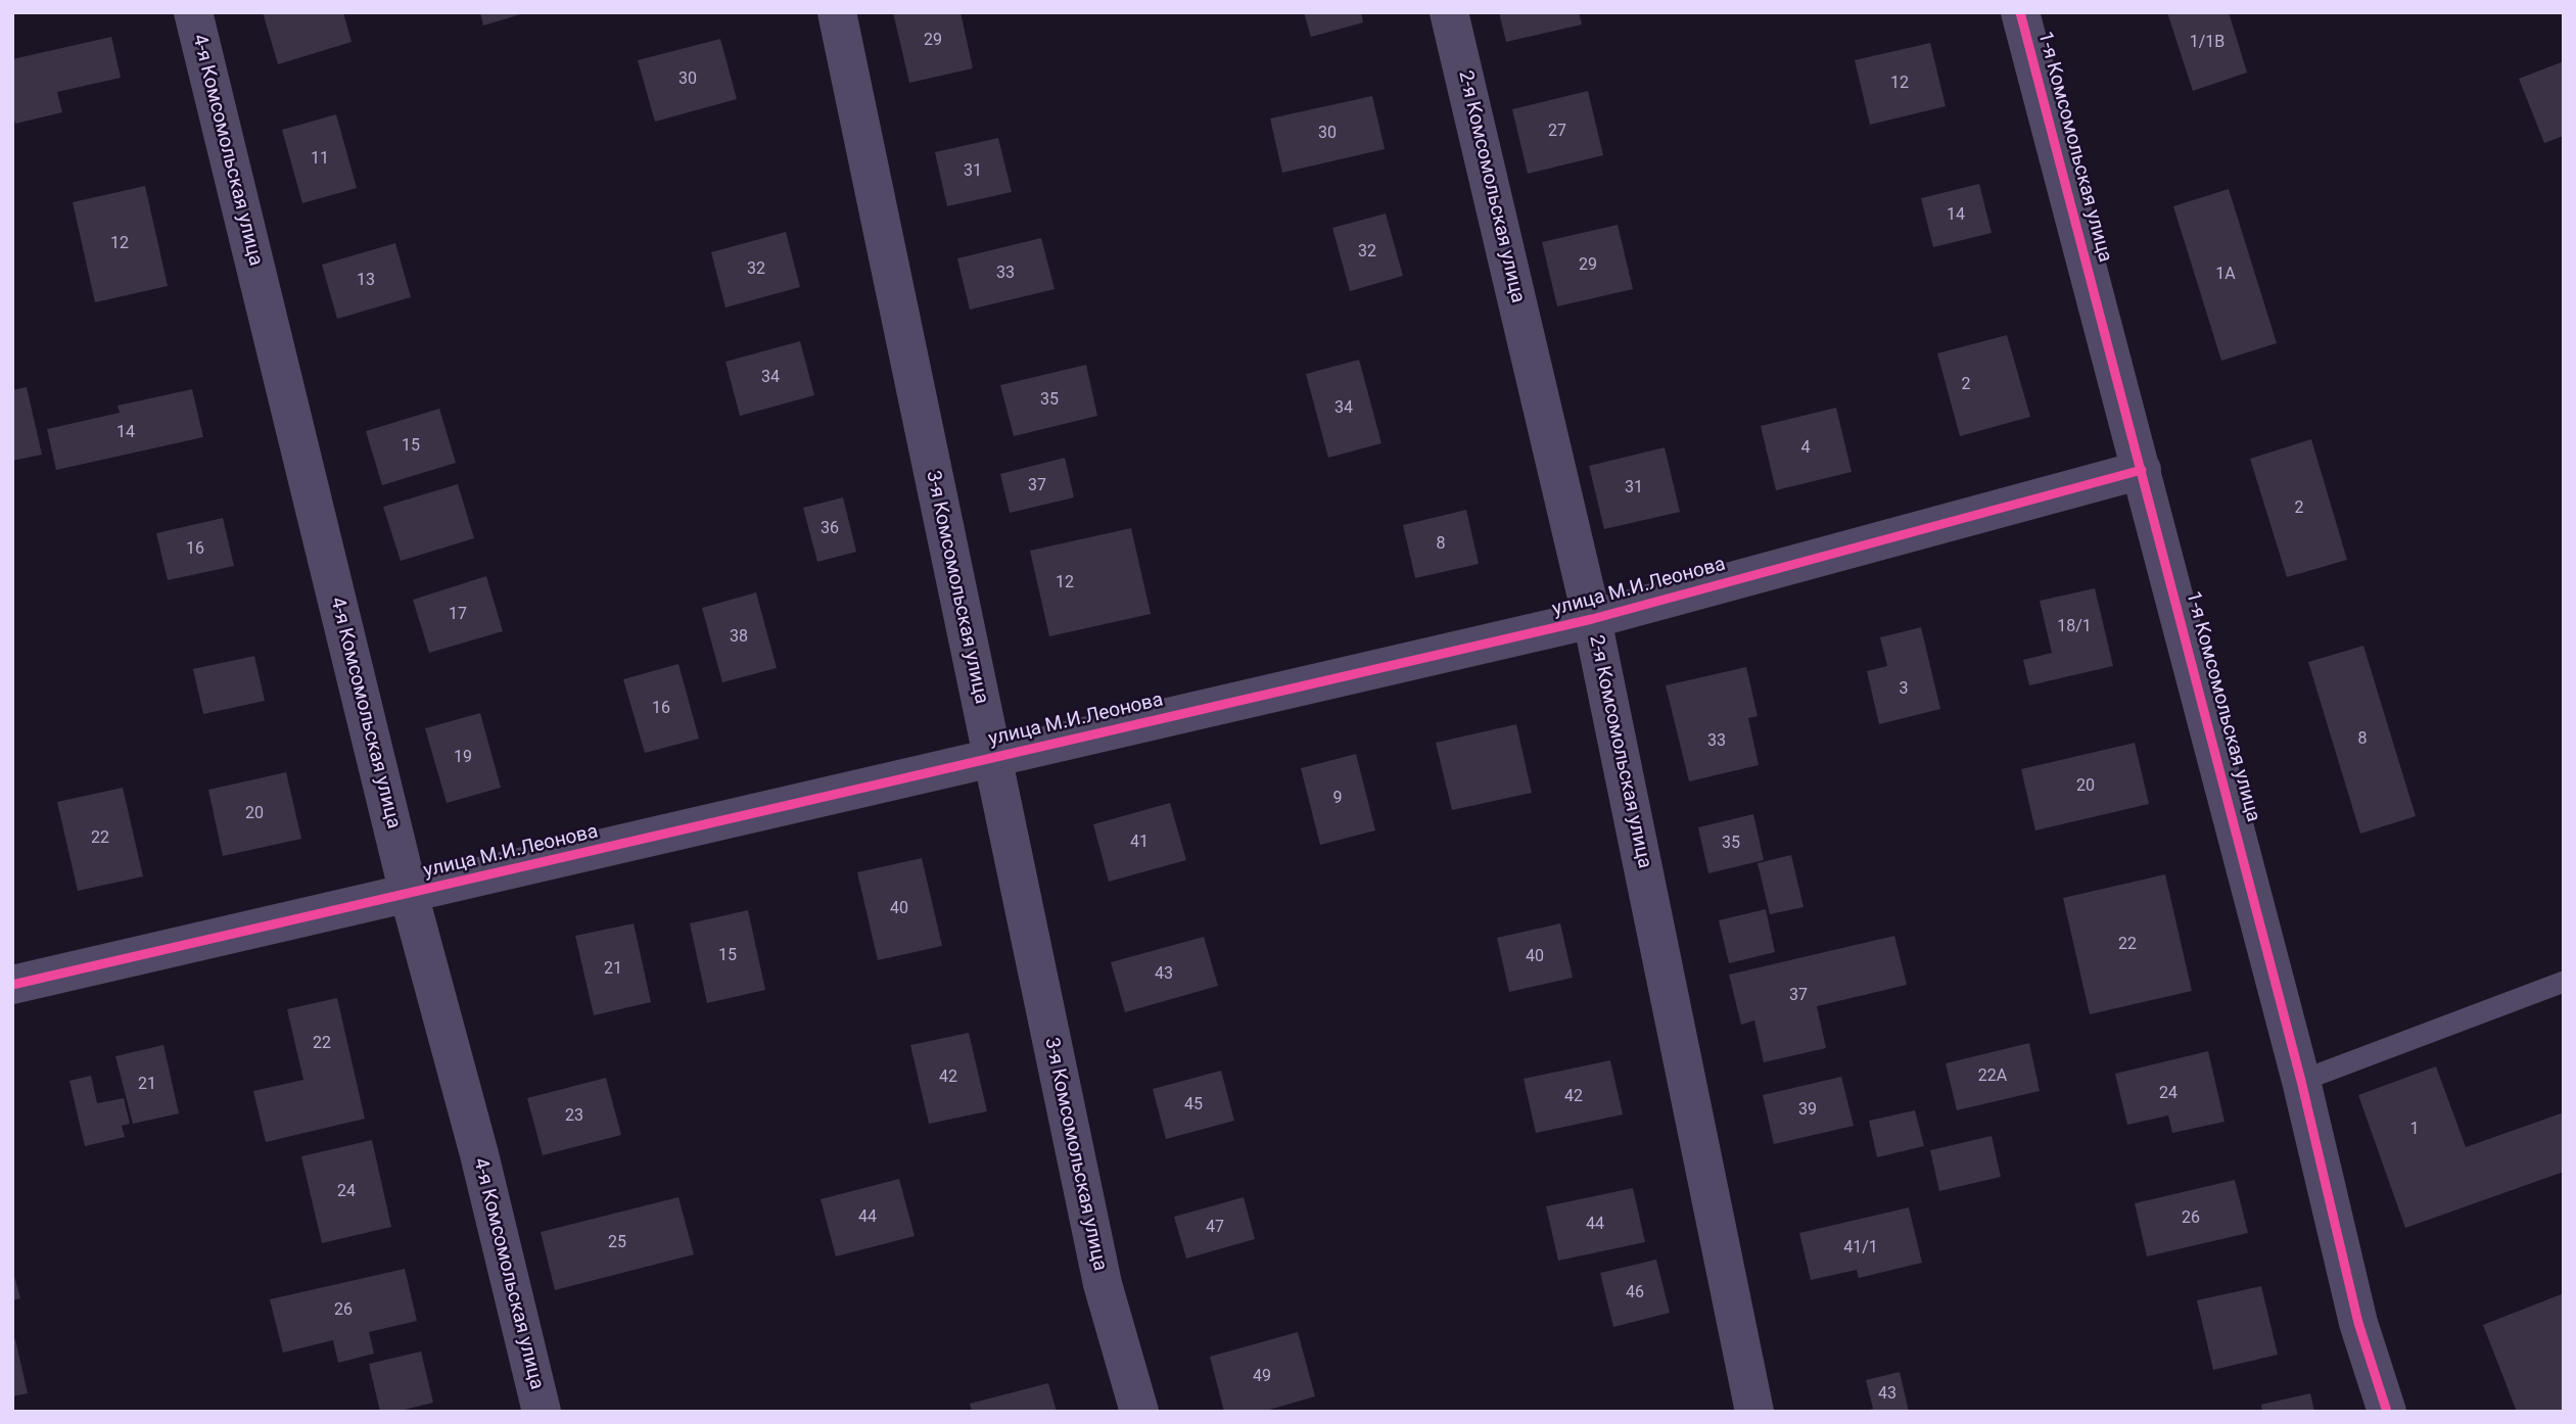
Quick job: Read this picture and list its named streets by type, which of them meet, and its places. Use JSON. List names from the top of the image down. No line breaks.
{"streets":{"street":["1-я Комсомольская улица","4-я Комсомольская улица","2-я Комсомольская улица","3-я Комсомольская улица","улица М.И.Леонова"]},"crossings":[["1-я Комсомольская улица","улица М.И.Леонова"],["4-я Комсомольская улица","улица М.И.Леонова"],["2-я Комсомольская улица","улица М.И.Леонова"],["3-я Комсомольская улица","улица М.И.Леонова"]],"house_numbers":["29","1/1В","30","12","27","30","11","31","14","12","32","29","32","33","1А","13","34","2","35","34","14","15","4","37","31","2","36","8","16","12","17","18/1","38","3","16","8","33","19","20","9","20","22","41","35","40","22","15","40","21","43","37","22","22А","42","21","24","42","45","39","23","1","24","44","26","44","47","25","41/1","46","26","49","43"]}
